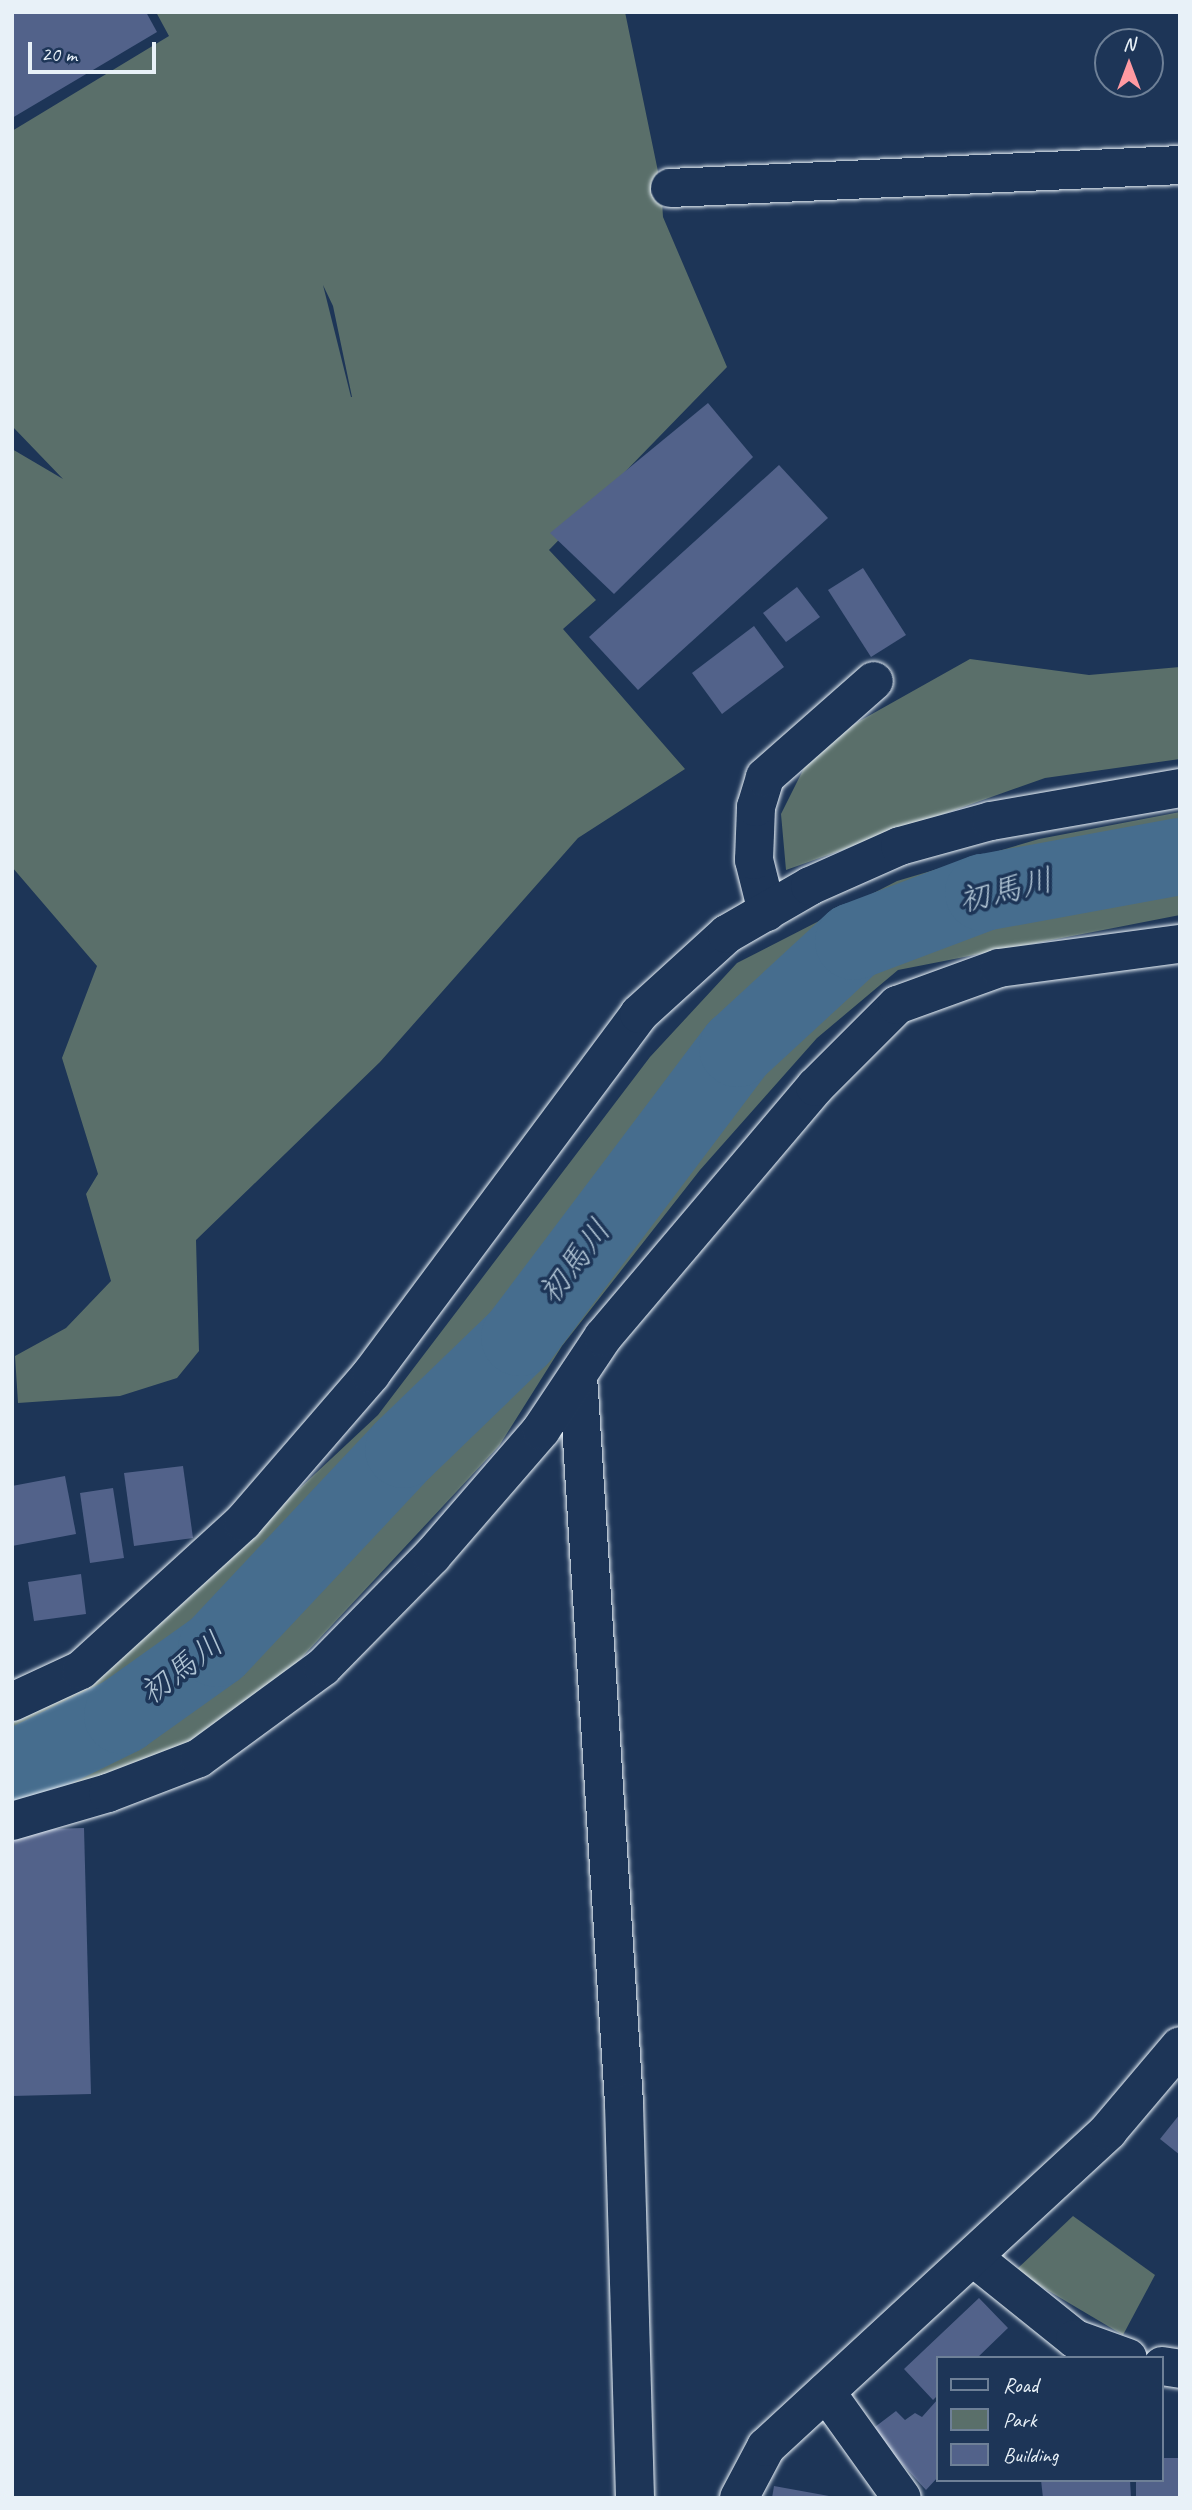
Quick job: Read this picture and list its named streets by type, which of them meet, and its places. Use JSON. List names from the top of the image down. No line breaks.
{"water":["初馬川"],"legend":["Road","Park","Building"],"scale_bar":"20 m","north":"top"}
